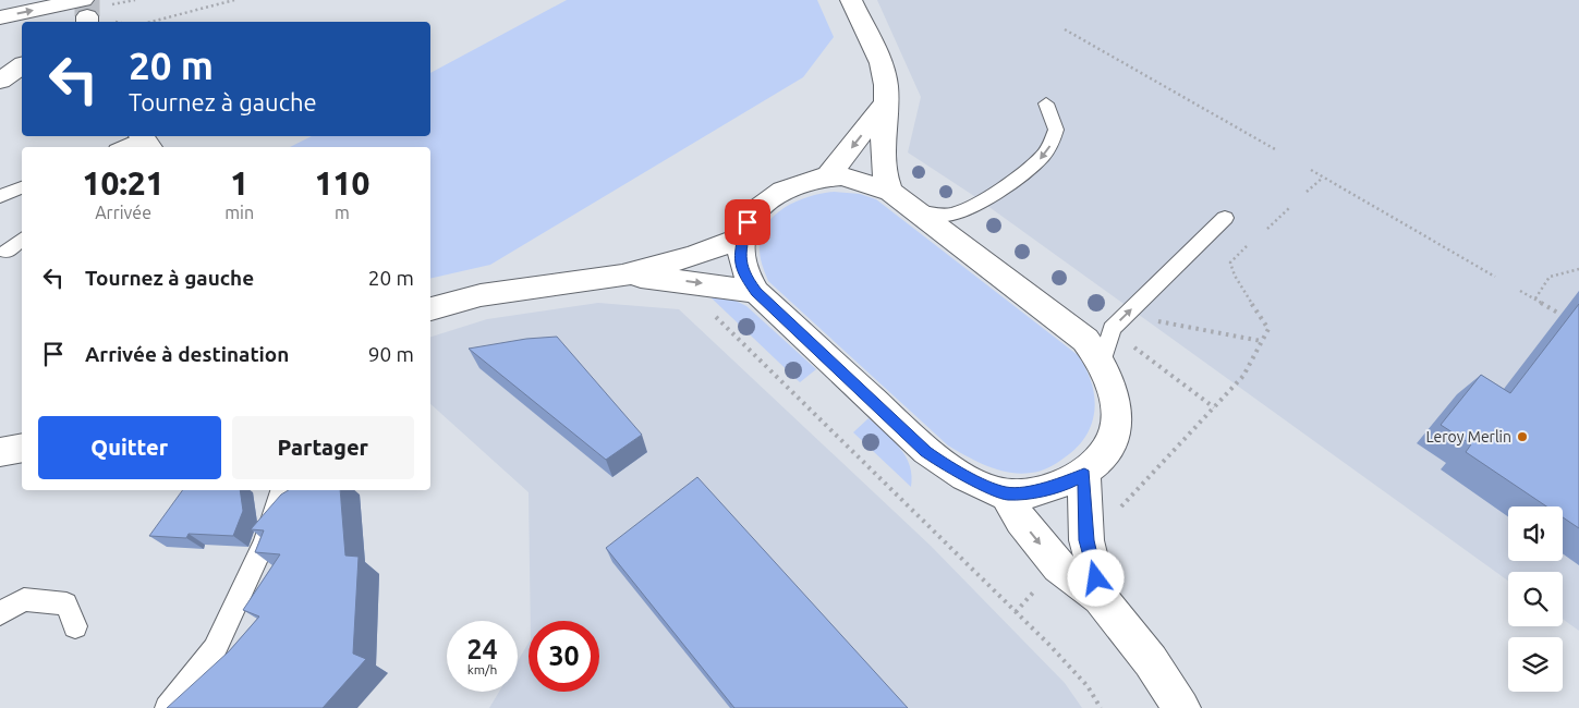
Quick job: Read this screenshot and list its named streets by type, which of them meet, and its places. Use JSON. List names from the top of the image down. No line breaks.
{"places":["Leroy Merlin"],"page":{"turn":["20 m","Tournez à gauche"],"eta":["10:21","Arrivée","1","min","110","m"],"list":[{"name":"Tournez à gauche","value":"20 m"},{"name":"Arrivée à destination","value":"90 m"}],"buttons":["Quitter","Partager"],"speed":"24 km/h","limit":"30"}}
